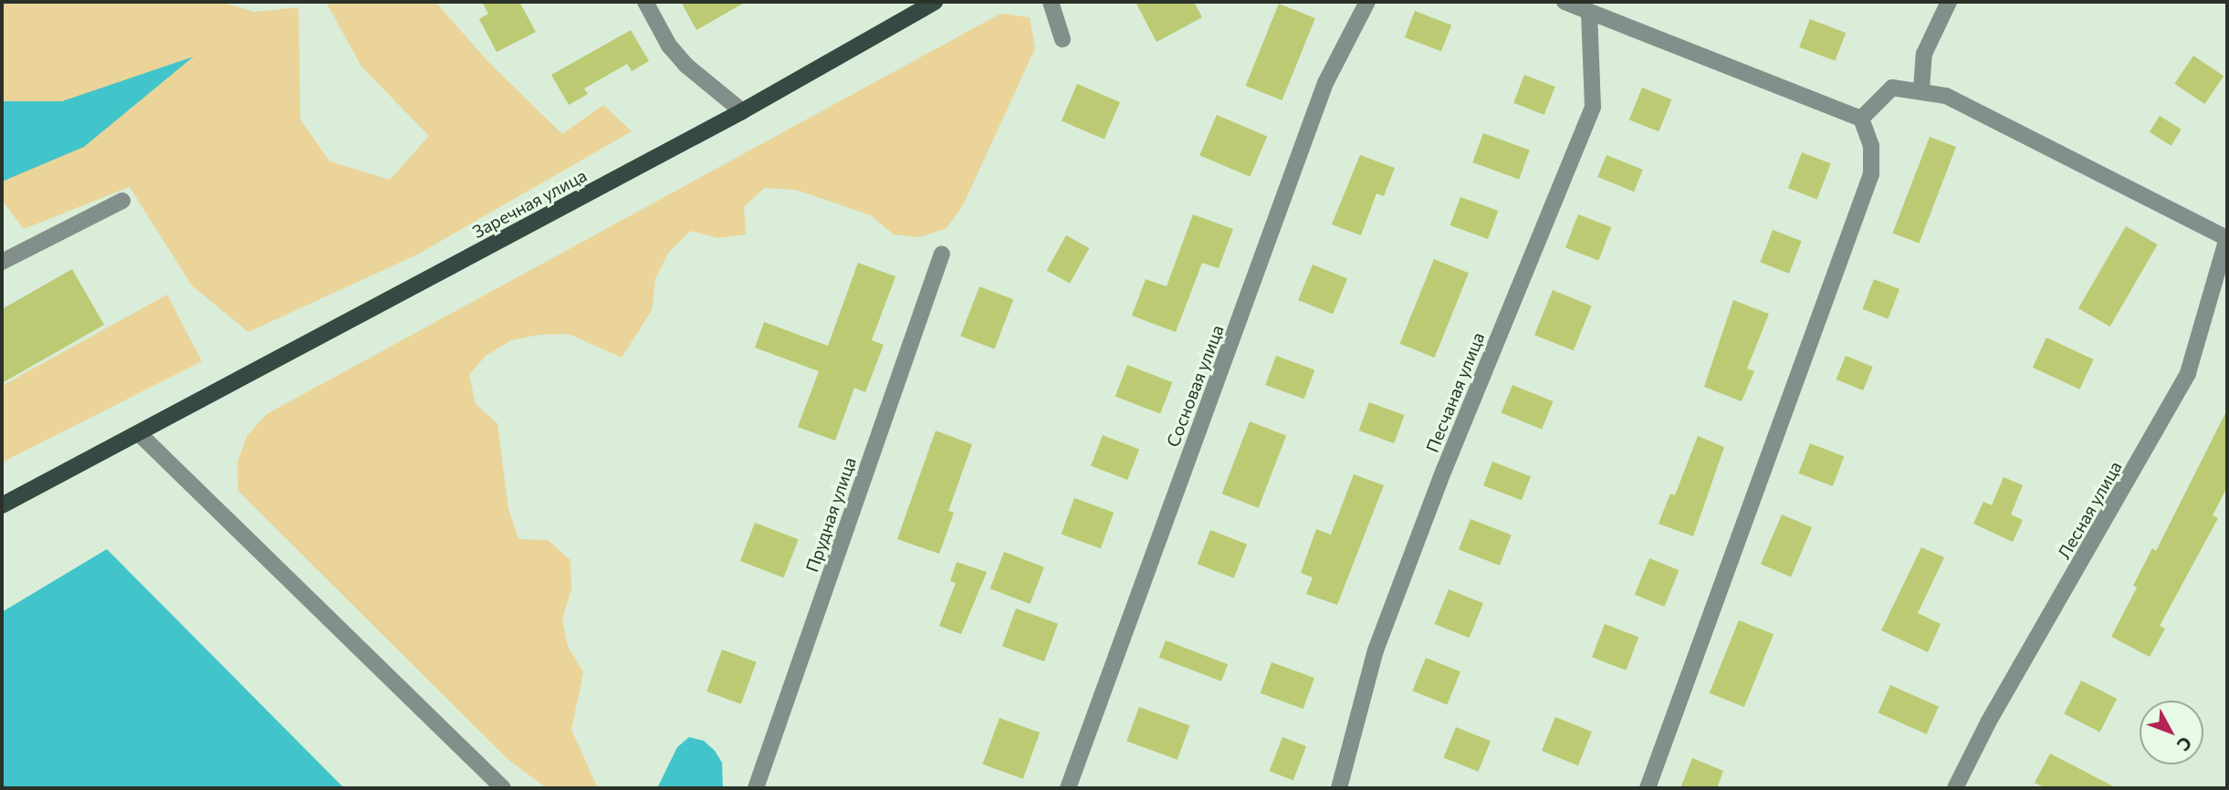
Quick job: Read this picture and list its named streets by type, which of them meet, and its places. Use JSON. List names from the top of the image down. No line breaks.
{"streets":{"main road":["Заречная улица"],"street":["Сосновая улица","Песчаная улица","Лесная улица","Прудная улица"]},"north":"bottom right"}
